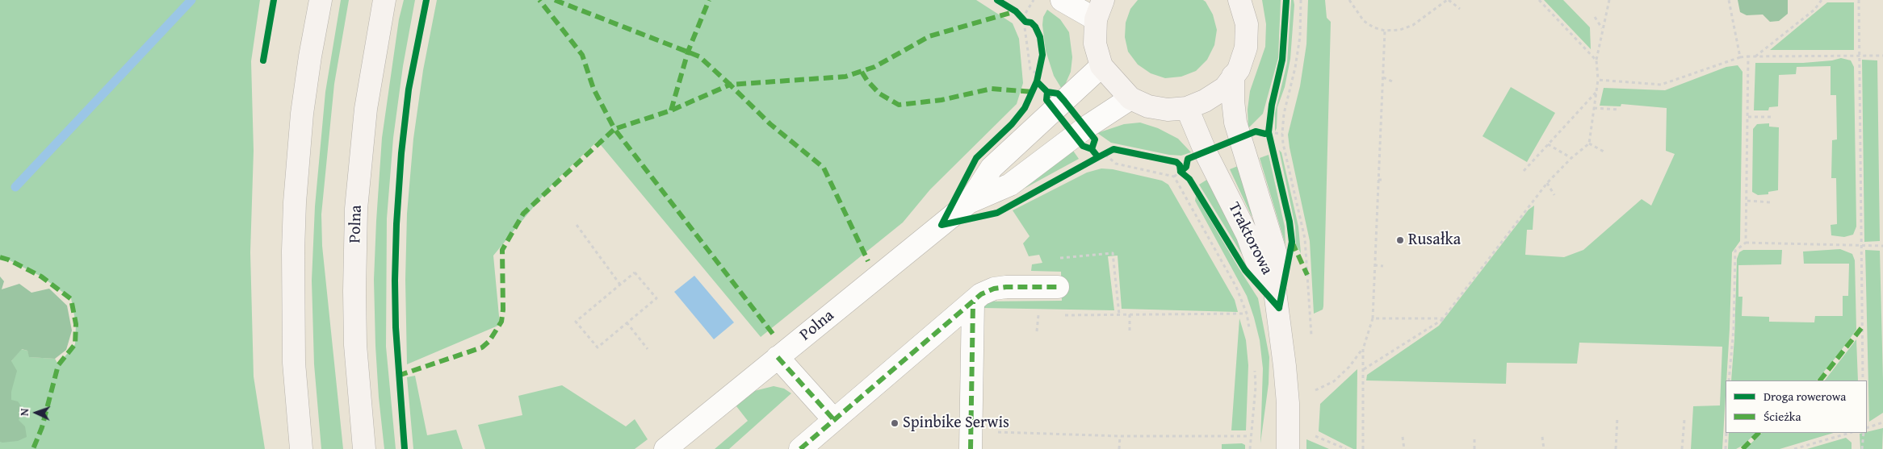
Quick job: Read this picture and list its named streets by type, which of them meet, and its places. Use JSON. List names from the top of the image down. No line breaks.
{"streets":{"street":["Polna","Traktorowa"]},"places":["Rusałka","Spinbike Serwis"],"legend":["Droga rowerowa","Ścieżka"],"north":"left"}
